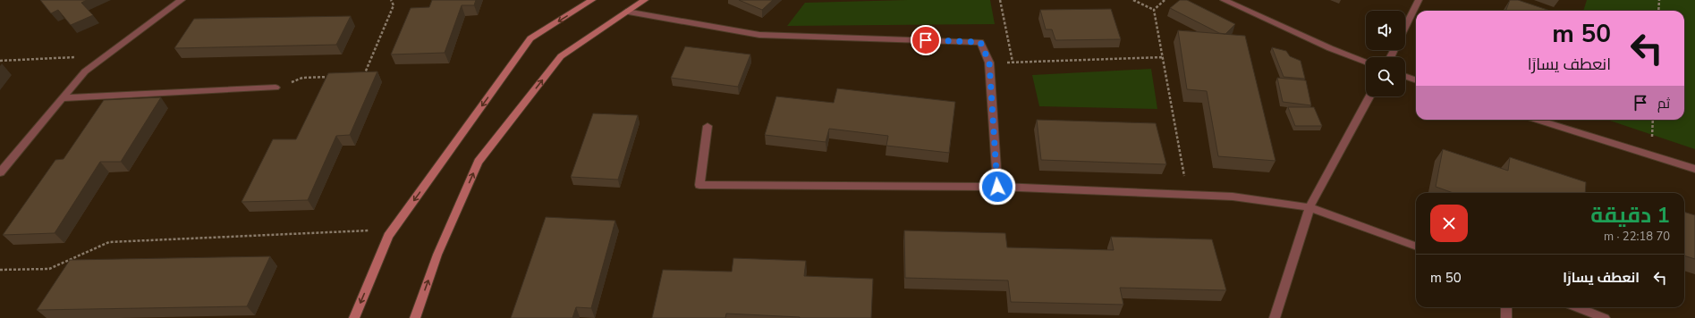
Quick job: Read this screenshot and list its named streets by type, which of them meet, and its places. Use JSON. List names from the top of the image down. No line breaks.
{"page":{"turn":["50 m","انعطف يسارًا"],"then":"ثم","heading":["1 دقيقة","70 m · 22:18"],"list":[{"name":"انعطف يسارًا","value":"50 m"}]}}
